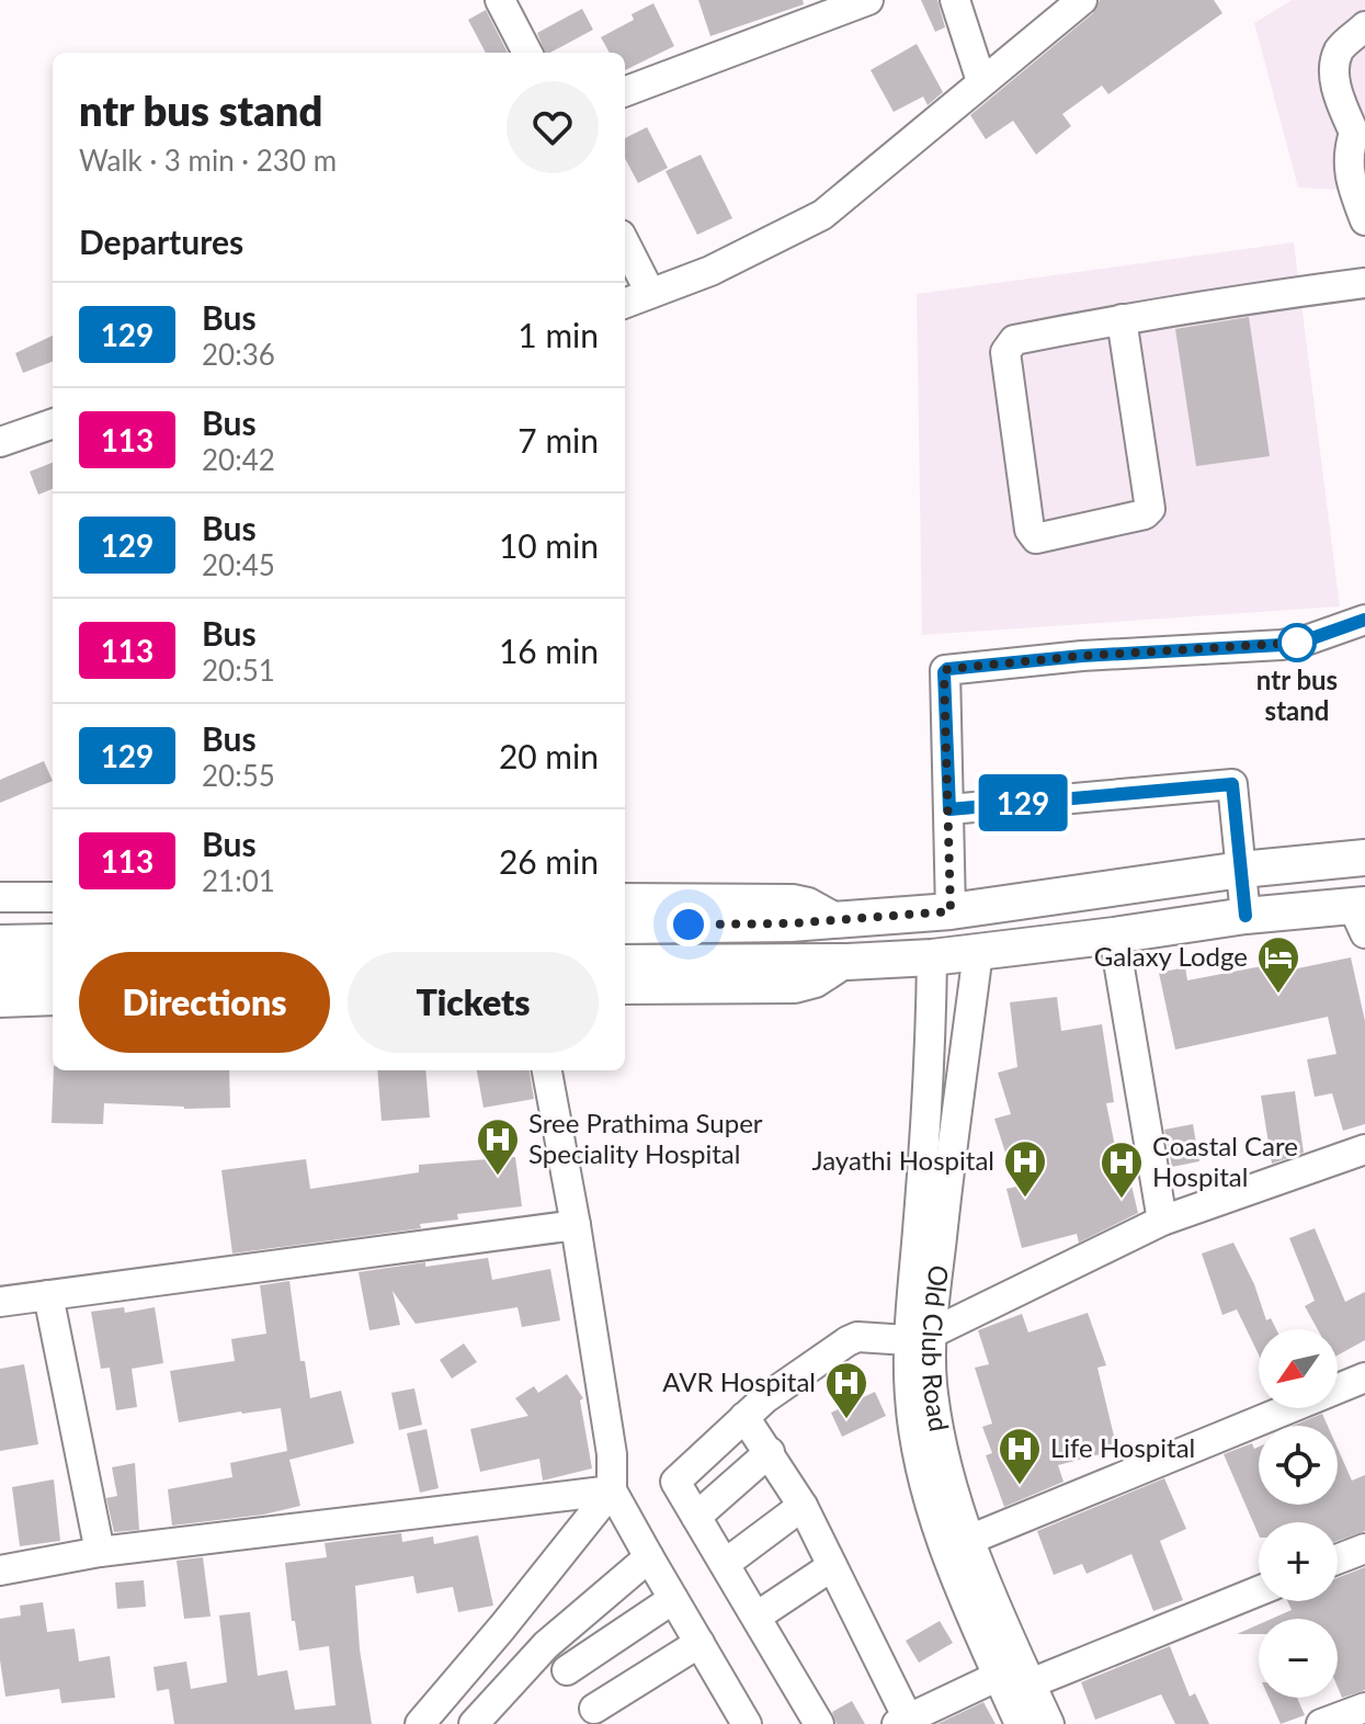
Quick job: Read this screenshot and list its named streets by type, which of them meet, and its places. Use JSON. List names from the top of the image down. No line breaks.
{"streets":{"street":["Old Club Road"]},"places":{"other":["ntr bus stand"],"hotel":["Galaxy Lodge"],"hospital":["Sree Prathima Super Speciality Hospital","Jayathi Hospital","Coastal Care Hospital","AVR Hospital","Life Hospital"]},"lines":["bus line 129"],"north":"bottom left","page":{"on_map":"129","heading":[["ntr bus stand","Walk · 3 min · 230 m"],"Departures"],"list":[{"mark":"129","name":"Bus","note":"20:36","value":"1 min"},{"mark":"113","name":"Bus","note":"20:42","value":"7 min"},{"mark":"129","name":"Bus","note":"20:45","value":"10 min"},{"mark":"113","name":"Bus","note":"20:51","value":"16 min"},{"mark":"129","name":"Bus","note":"20:55","value":"20 min"},{"mark":"113","name":"Bus","note":"21:01","value":"26 min"}],"buttons":["Directions","Tickets"],"map_buttons":["+","−"]}}
